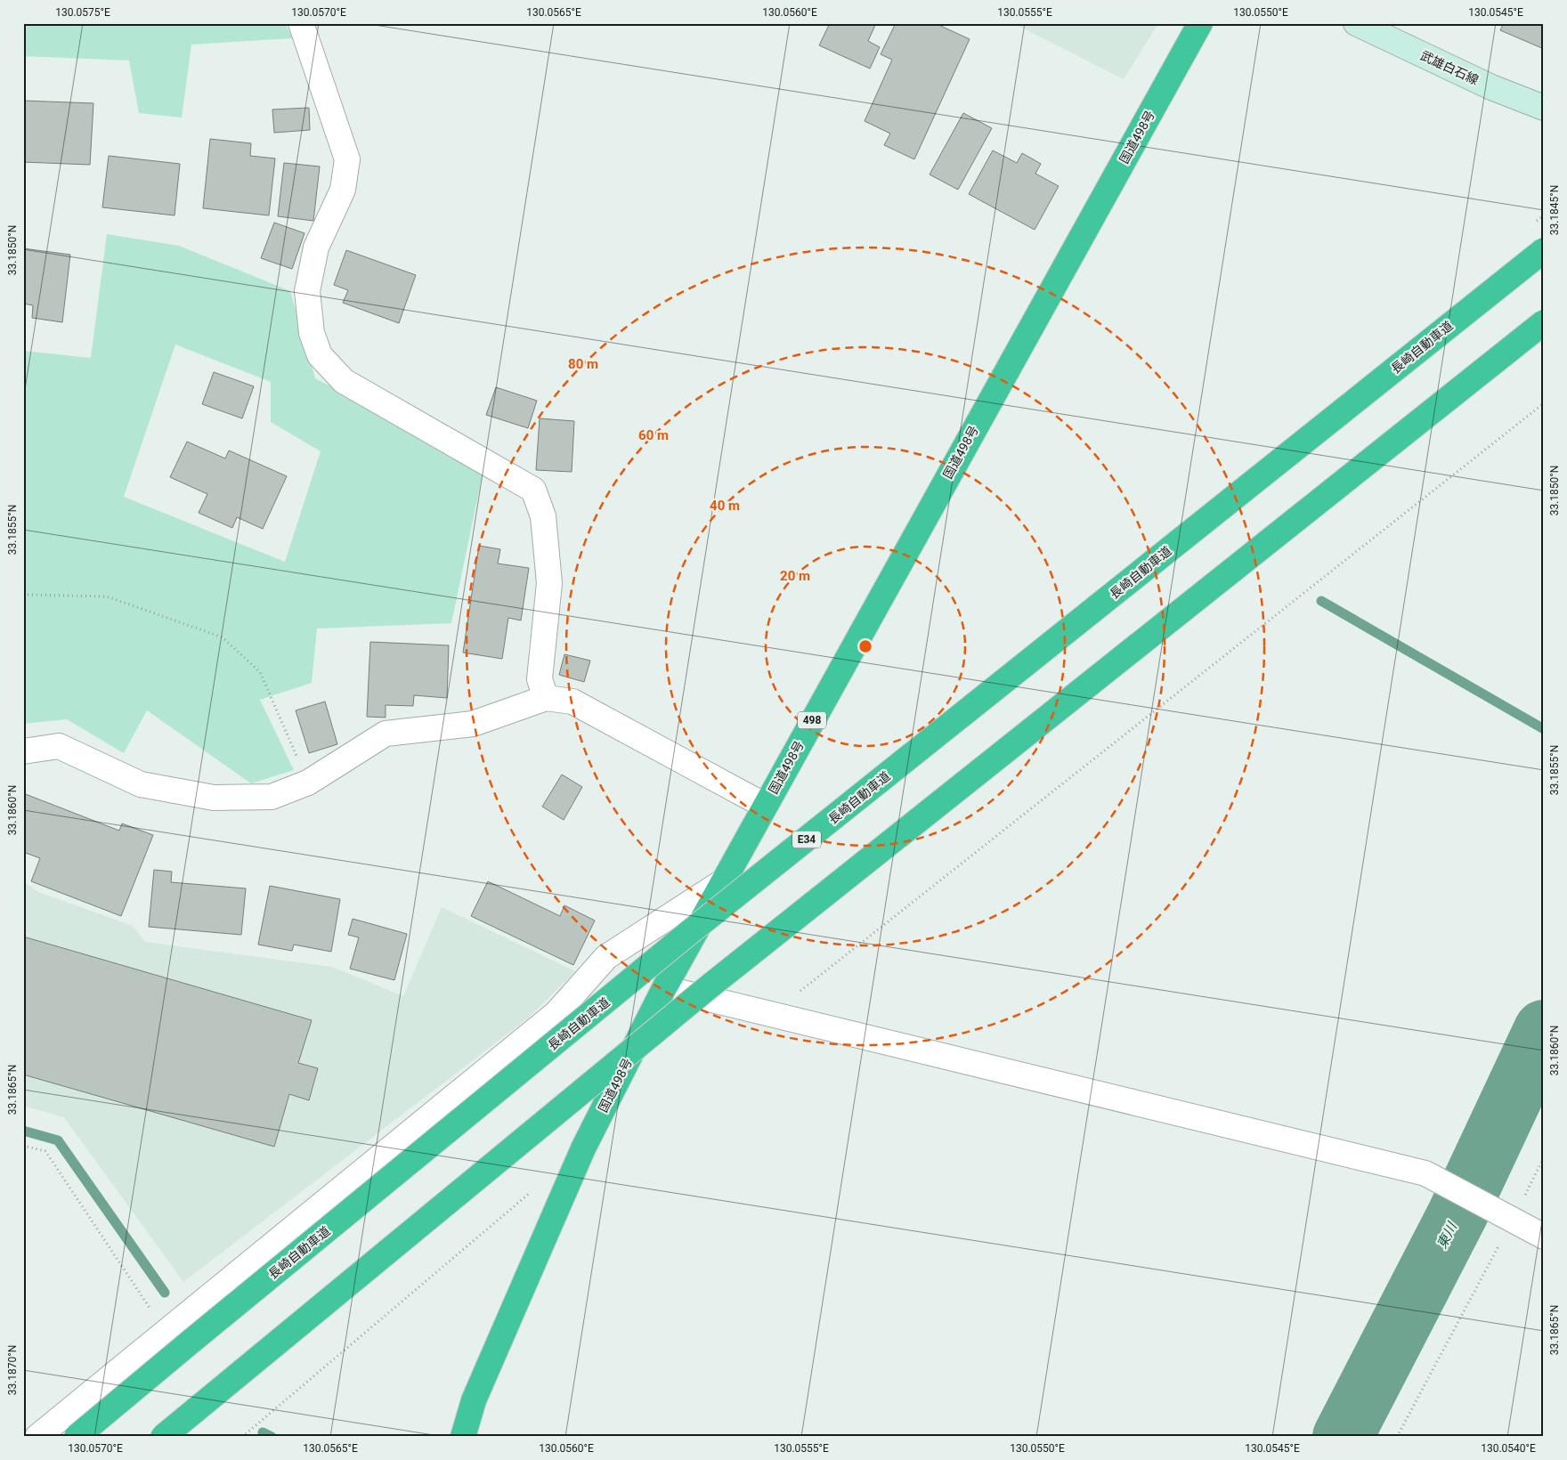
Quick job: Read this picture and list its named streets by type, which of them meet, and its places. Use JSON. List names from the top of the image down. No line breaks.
{"streets":{"highway":["国道498号","長崎自動車道","498","E34"],"main road":["武雄白石線"]},"water":["東川"],"coordinates":["130.0575°E","130.0570°E","130.0565°E","130.0560°E","130.0555°E","130.0550°E","130.0545°E","33.1845°N","33.1850°N","33.1855°N","33.1860°N","33.1865°N","33.1870°N","130.0540°E"],"rings":["80 m","60 m","40 m","20 m"]}
